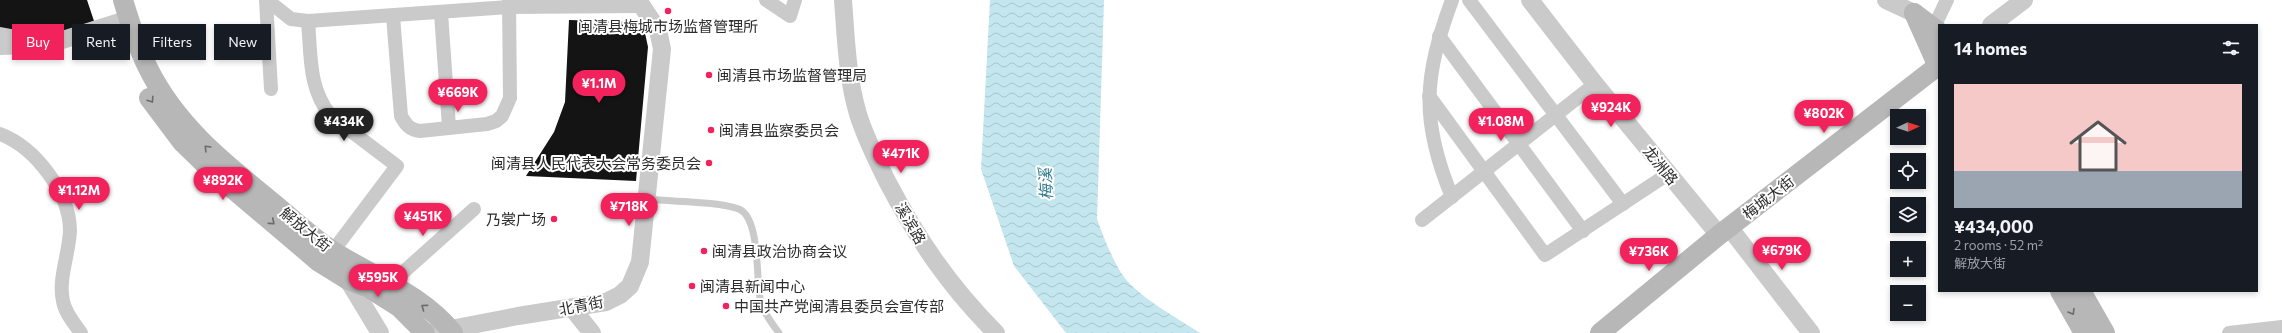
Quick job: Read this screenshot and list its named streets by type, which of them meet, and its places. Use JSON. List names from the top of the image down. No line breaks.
{"streets":{"main road":["梅城大街","解放大街"],"street":["龙洲路","溪滨路","北青街"]},"crossings":[["龙洲路","梅城大街"],["解放大街","北青街"]],"water":["梅溪"],"places":["闽清县梅城市场监督管理所","闽清县市场监督管理局","闽清县监察委员会","闽清县人民代表大会常务委员会","乃裳广场","闽清县政治协商会议","闽清县新闻中心","中国共产党闽清县委员会宣传部"],"north":"right","page":{"chip":["Buy","Rent","Filters","New"],"heading":"14 homes","price":["¥1.1M","¥669K","¥924K","¥802K","¥434K","¥1.08M","¥471K","¥892K","¥1.12M","¥718K","¥451K","¥679K","¥736K","¥595K"],"list":[{"name":"¥434,000","note":"2 rooms · 52 m² · 解放大街"}],"map_buttons":["+","−"]}}
